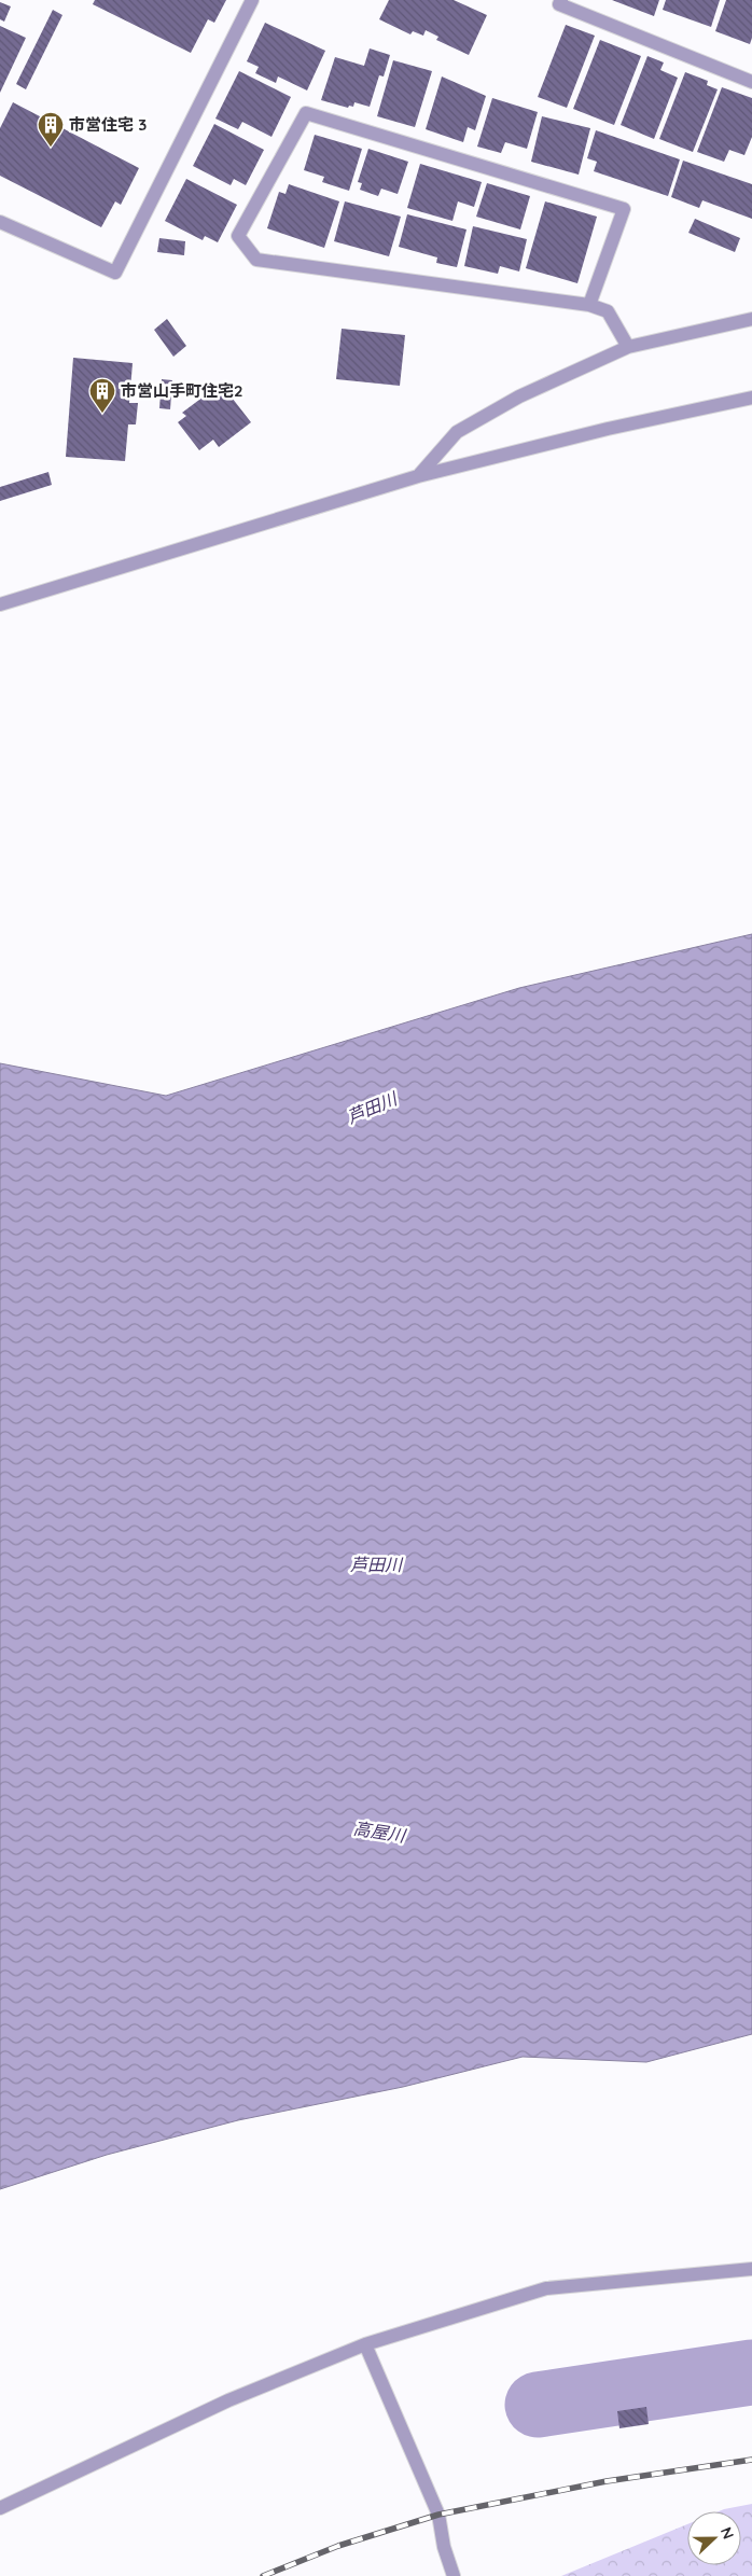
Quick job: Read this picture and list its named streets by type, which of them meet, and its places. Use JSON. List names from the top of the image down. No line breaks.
{"water":["芦田川","高屋川"],"places":{"building":["市営住宅 3","市営山手町住宅2"]},"north":"right"}
